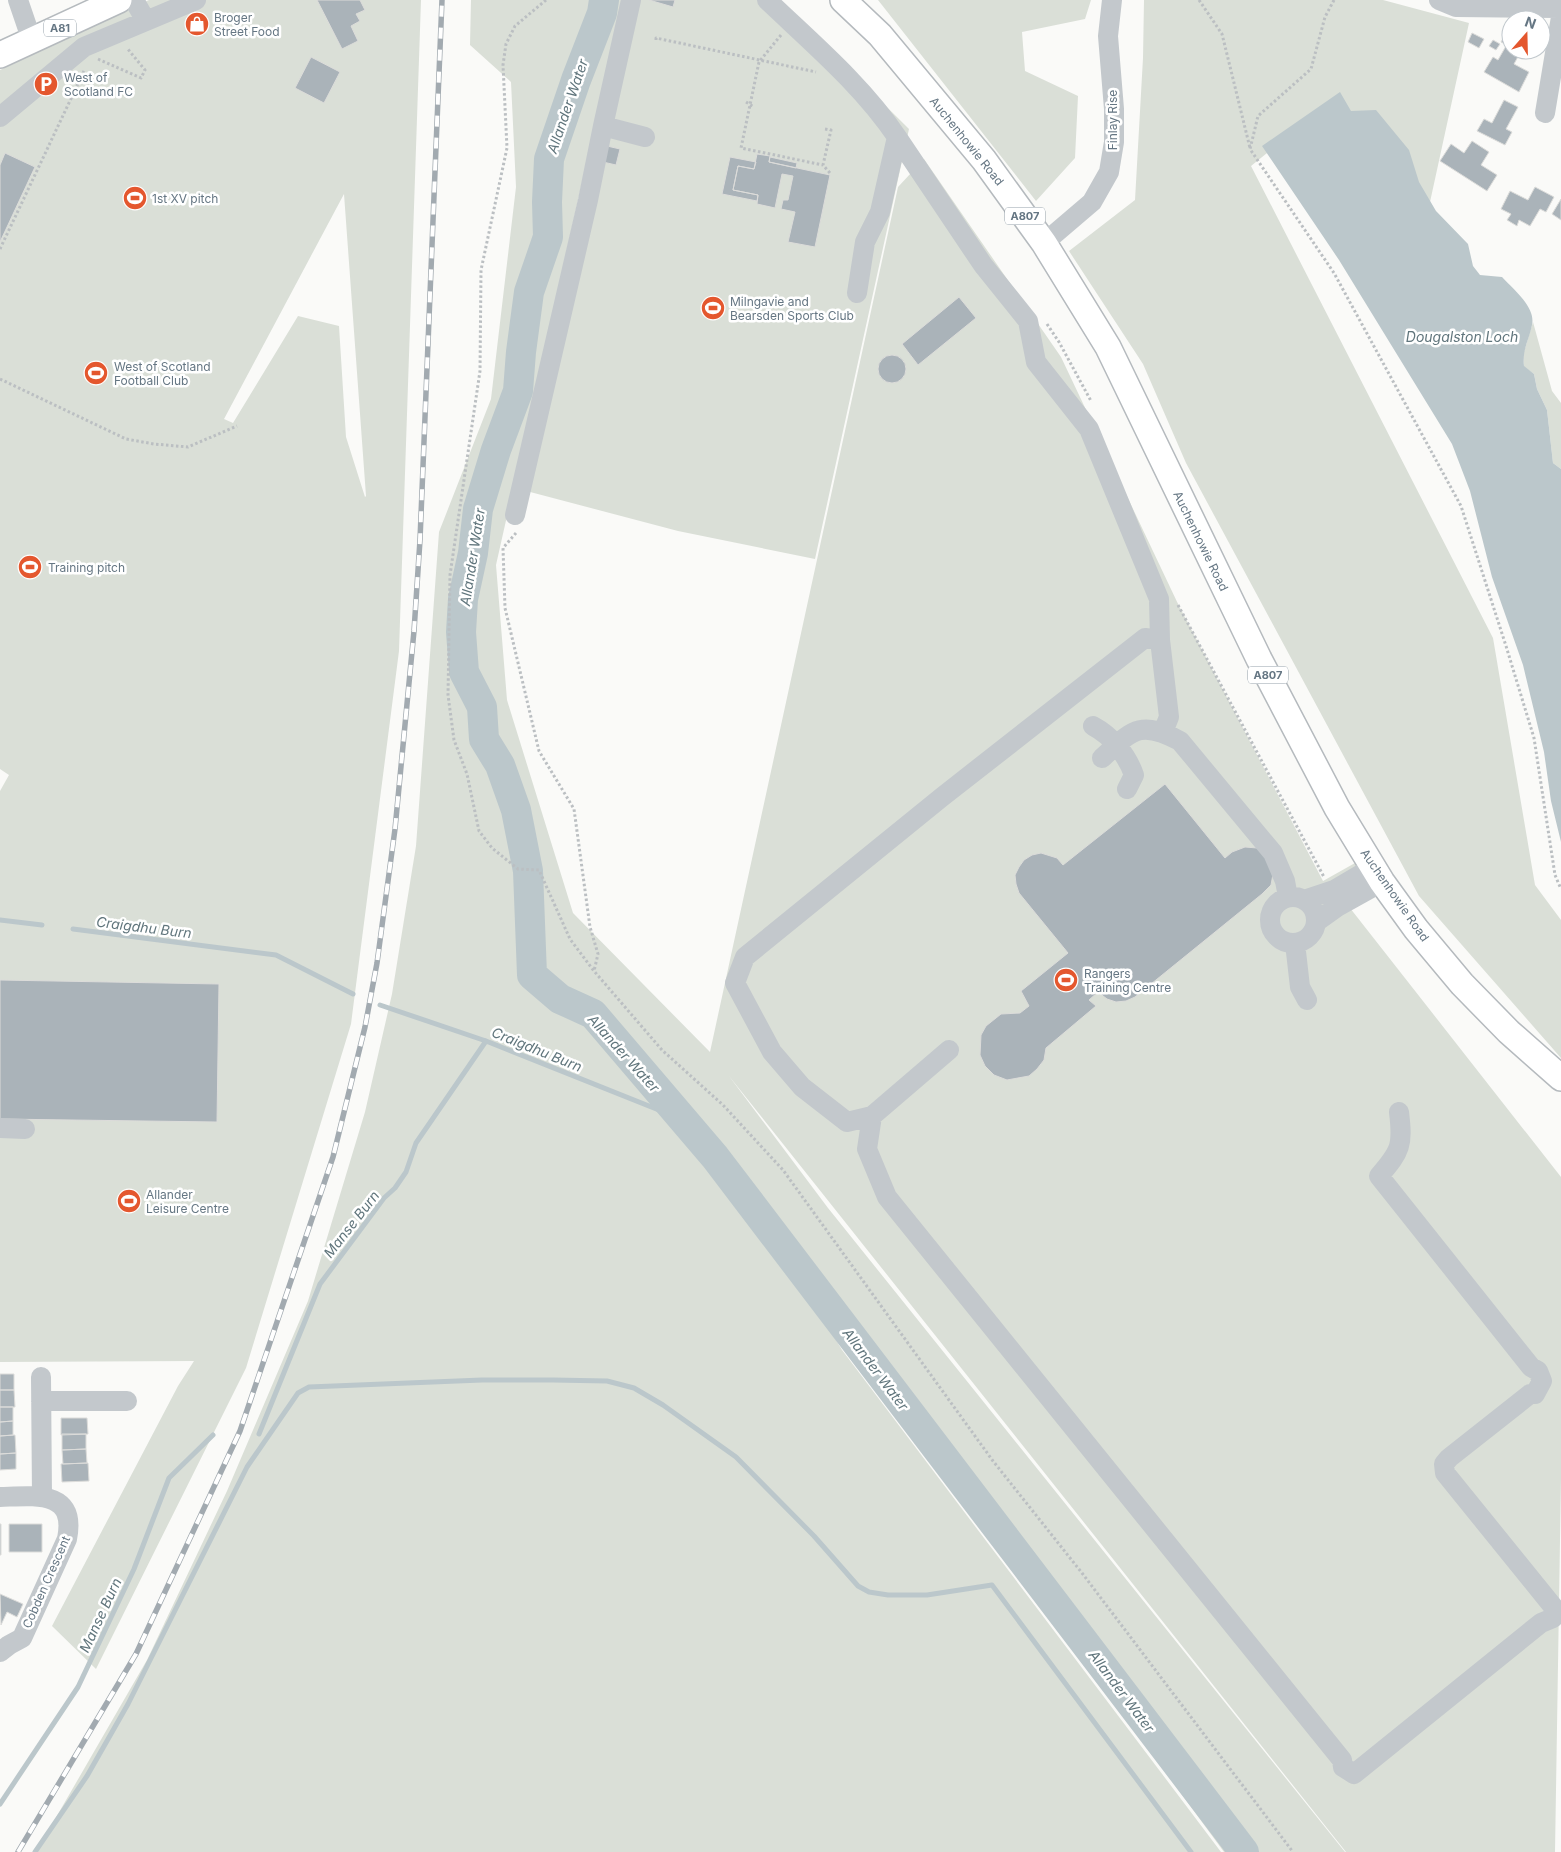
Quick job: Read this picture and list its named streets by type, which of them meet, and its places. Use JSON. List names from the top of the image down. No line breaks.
{"streets":{"main road":["A81","Auchenhowie Road","A807"],"street":["Finlay Rise","Cobden Crescent"]},"crossings":[["Finlay Rise","Auchenhowie Road"]],"water":["Allander Water","Dougalston Loch","Craigdhu Burn","Manse Burn"],"places":{"shop":["Broger Street Food"],"parking":["West of Scotland FC"],"sports":["1st XV pitch","Milngavie and Bearsden Sports Club","West of Scotland Football Club","Training pitch","Rangers Training Centre","Allander Leisure Centre"]},"north":"top"}
